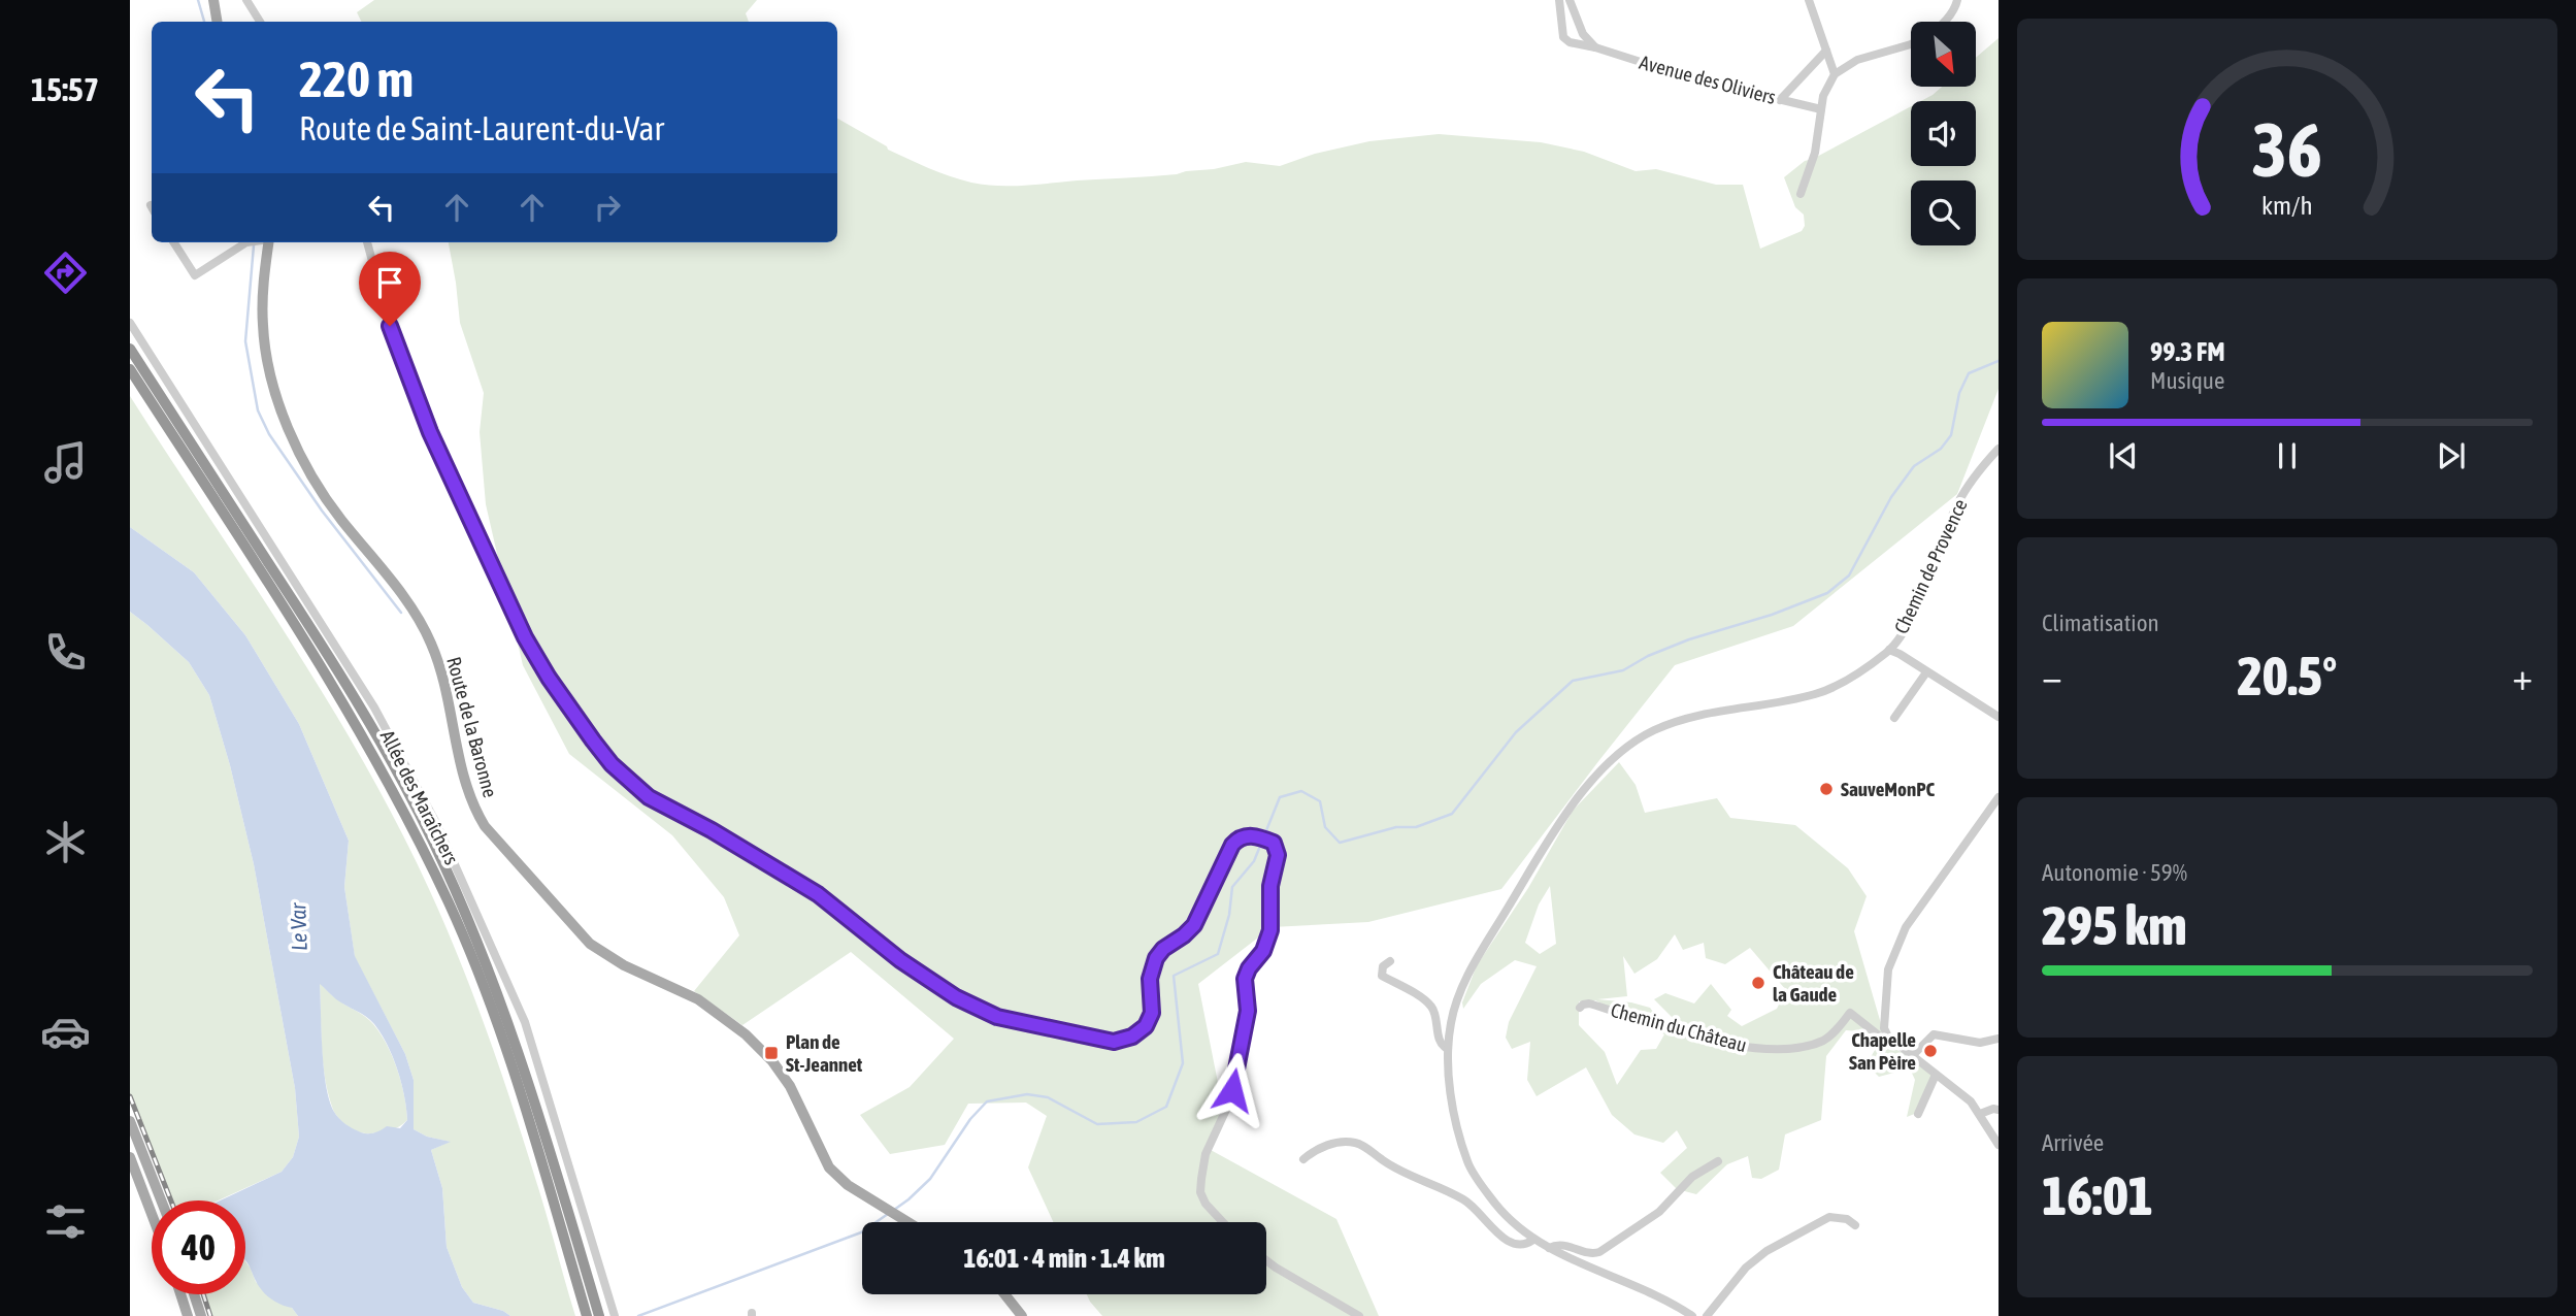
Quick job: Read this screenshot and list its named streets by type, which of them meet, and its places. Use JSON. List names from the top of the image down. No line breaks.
{"streets":{"main road":["Route de la Baronne"],"street":["Avenue des Oliviers","Chemin de Provence","Allée des Maraîchers","Chemin du Château"]},"water":["Le Var"],"places":{"other":["SauveMonPC","Château de la Gaude","Chapelle San Pèire"],"transit":["Plan de St-Jeannet"]},"north":"bottom right","page":{"tabs":"15:57","turn":["220 m","Route de Saint-Laurent-du-Var"],"song":["99.3 FM","Musique"],"tile":["Climatisation",["Autonomie · 59%","295 km"],["Arrivée","16:01"]],"heat":["−","20.5°","+"],"limit":"40","trip":"16:01 · 4 min · 1.4 km","gauge":["36","km/h"]}}
